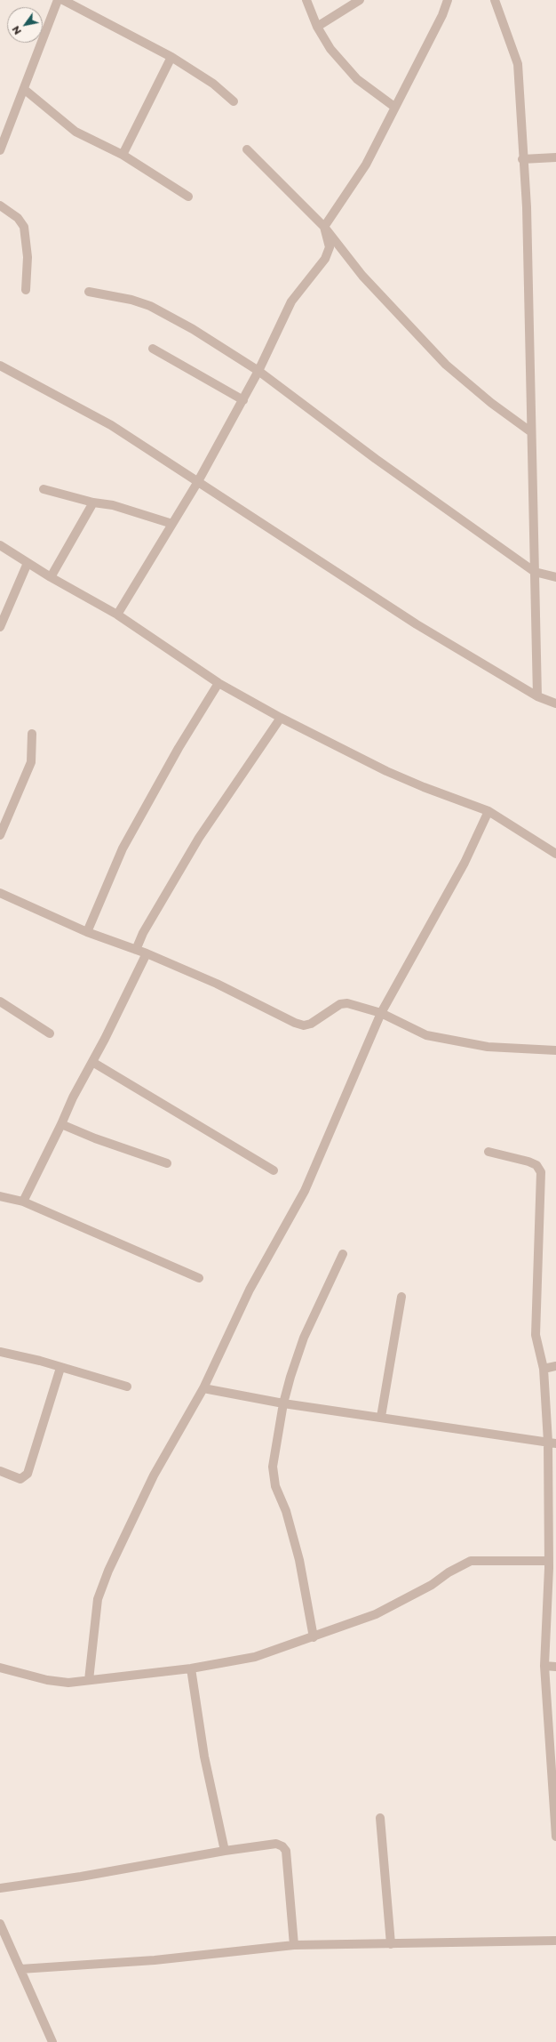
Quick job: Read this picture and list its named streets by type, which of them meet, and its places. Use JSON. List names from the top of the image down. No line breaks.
{"north":"bottom left"}
